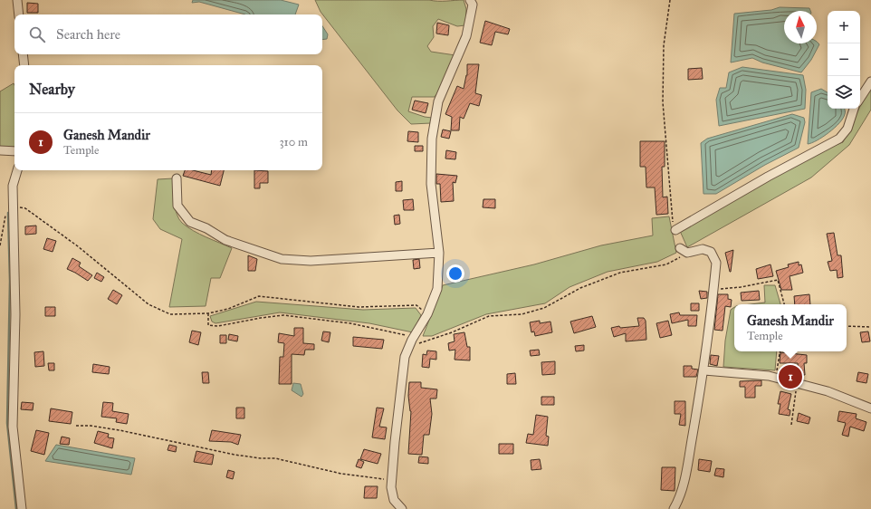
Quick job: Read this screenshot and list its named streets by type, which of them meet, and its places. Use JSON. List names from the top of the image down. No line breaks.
{"north":"top","page":{"map_buttons":["+","−"],"search":"Search here","heading":"Nearby","list":[{"mark":"1","name":"Ganesh Mandir","note":"Temple","value":"310 m"}],"popup":["Ganesh Mandir","Temple"],"pins":"1"}}
